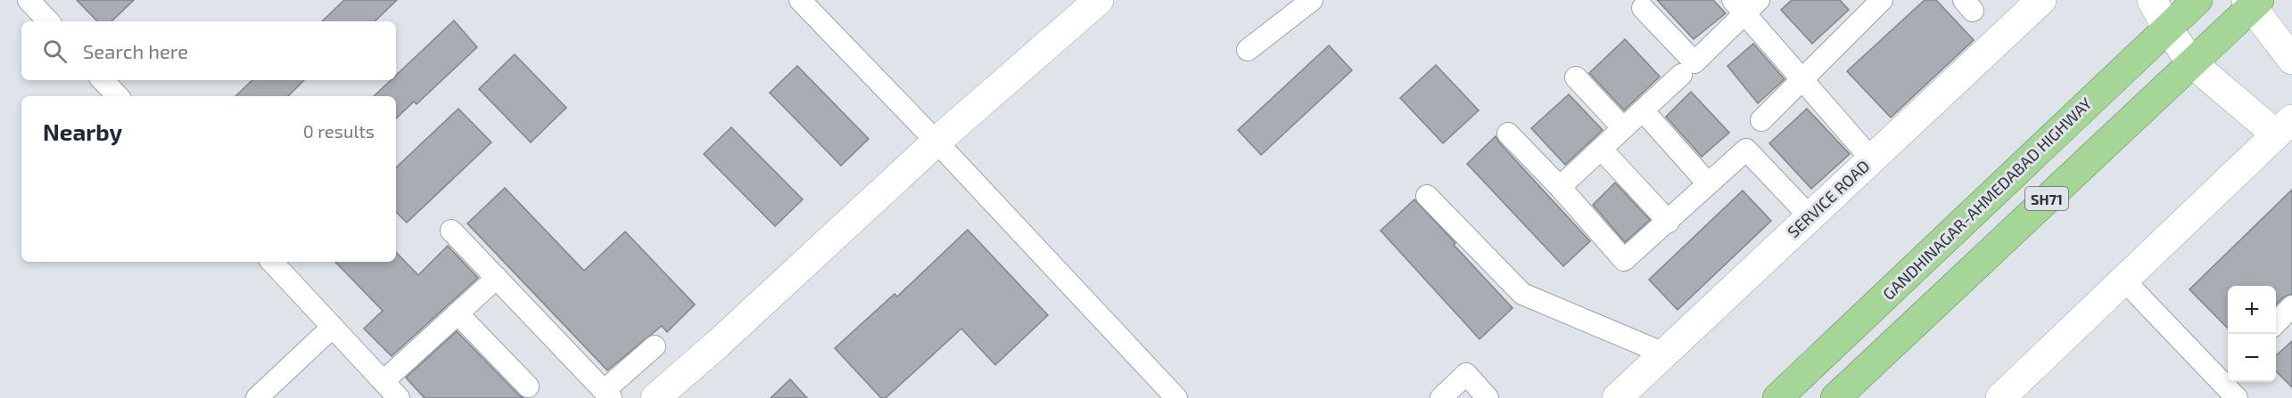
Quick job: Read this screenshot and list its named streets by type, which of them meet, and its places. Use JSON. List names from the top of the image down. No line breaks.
{"streets":{"main road":["GANDHINAGAR-AHMEDABAD HIGHWAY","SH71"],"street":["SERVICE ROAD"]},"page":{"search":"Search here","heading":["Nearby","0 results"],"map_buttons":["+","−"]}}
